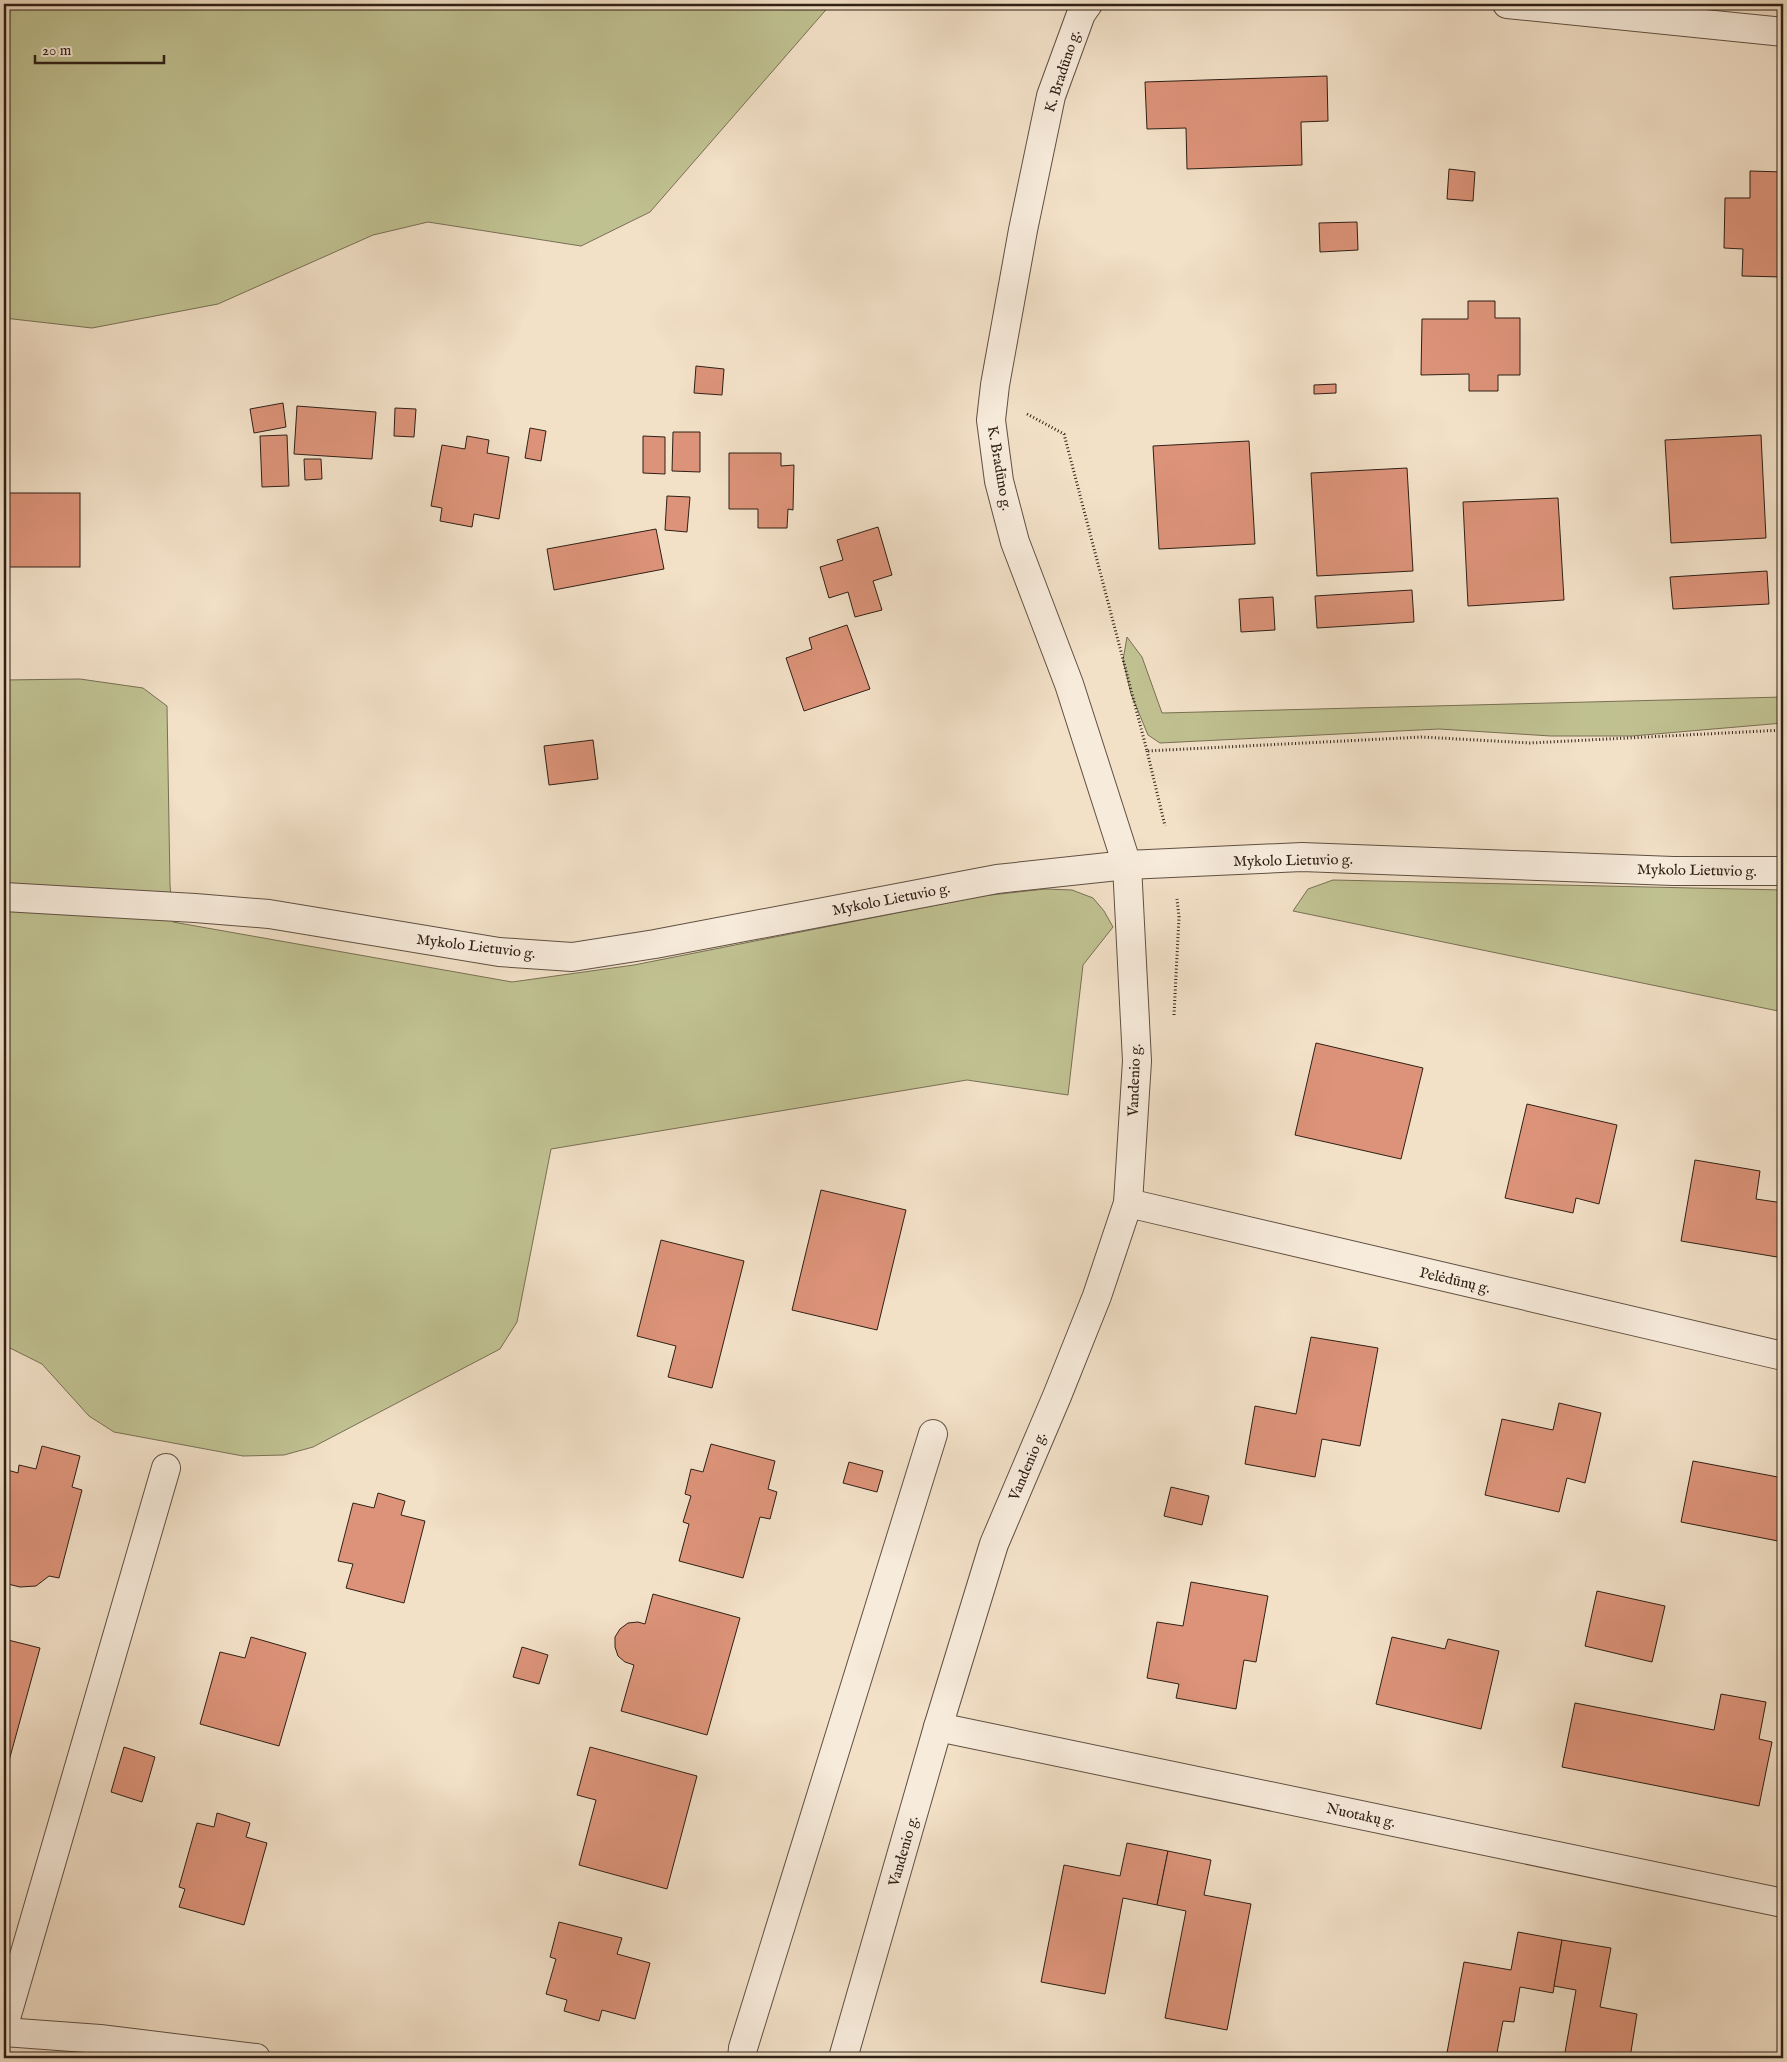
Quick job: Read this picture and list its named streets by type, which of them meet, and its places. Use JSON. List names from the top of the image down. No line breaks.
{"streets":{"street":["K. Bradūno g.","Mykolo Lietuvio g.","Vandenio g.","Pelėdūnų g.","Nuotakų g."]},"crossings":[["K. Bradūno g.","Mykolo Lietuvio g."],["K. Bradūno g.","Vandenio g."],["Mykolo Lietuvio g.","Vandenio g."],["Vandenio g.","Pelėdūnų g."],["Vandenio g.","Nuotakų g."]],"scale_bar":"20 m"}
